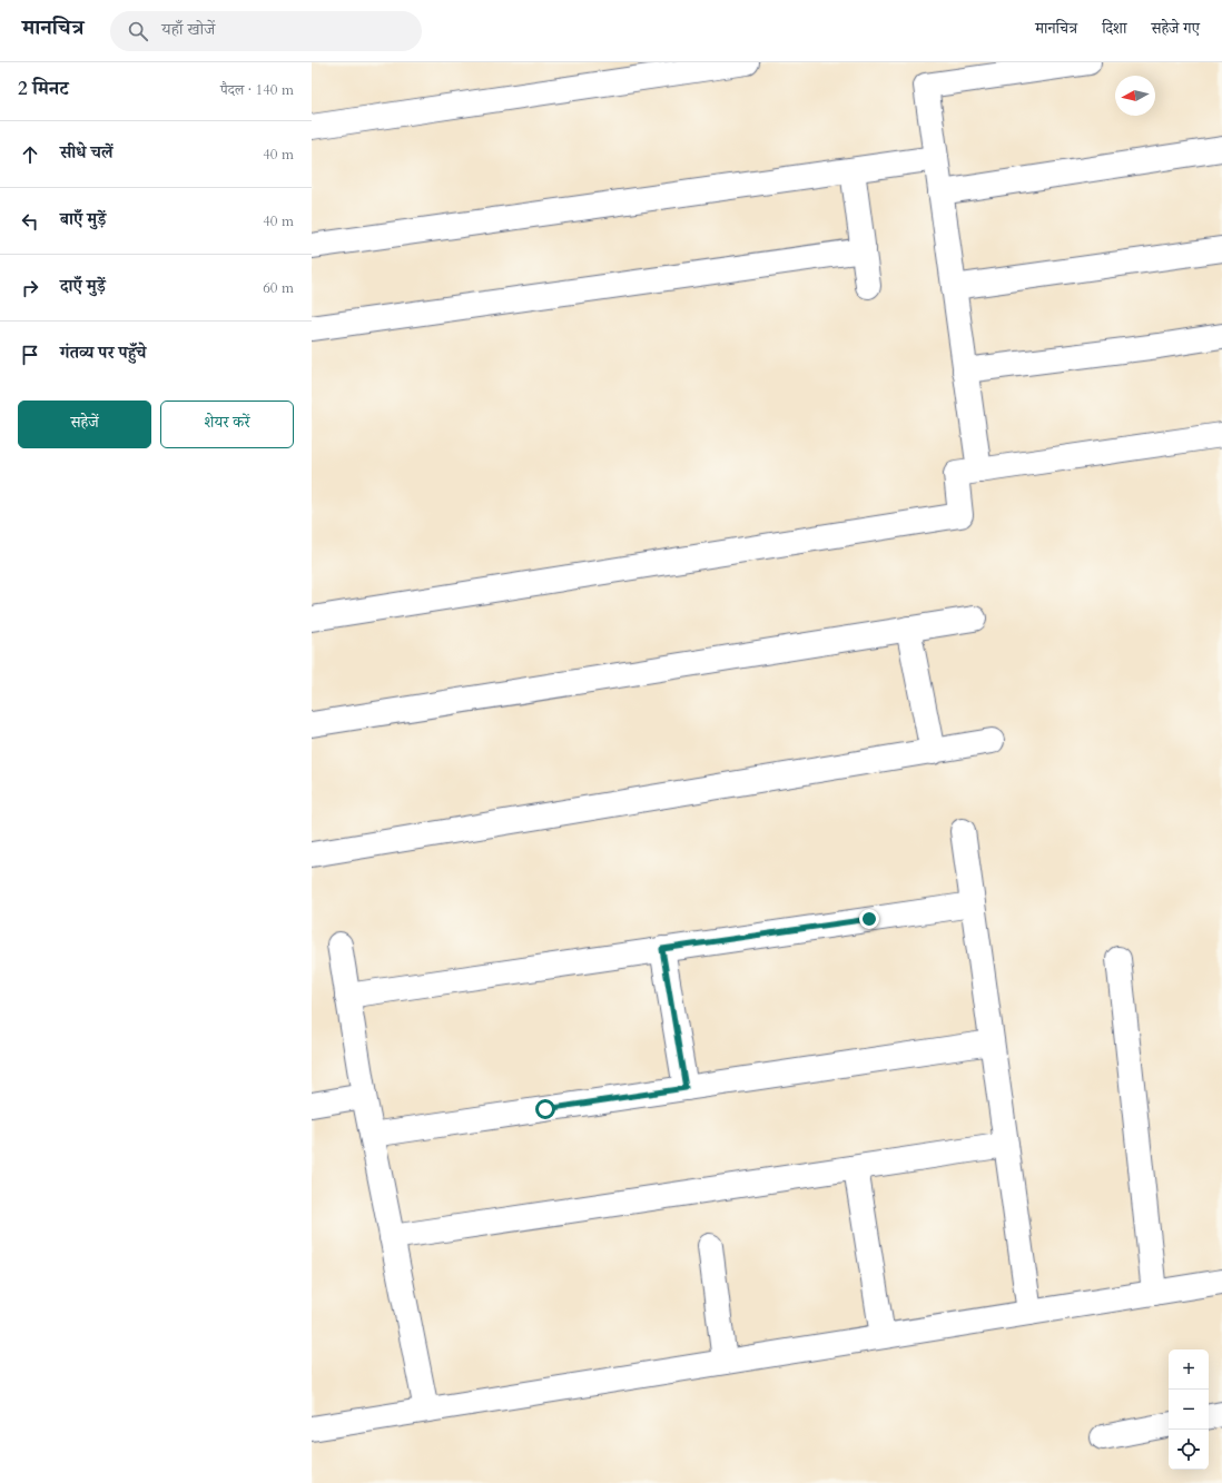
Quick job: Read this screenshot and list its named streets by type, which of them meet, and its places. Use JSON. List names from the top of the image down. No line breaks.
{"north":"left","page":{"header":"मानचित्र","search":"यहाँ खोजें","nav":["मानचित्र","दिशा","सहेजे गए"],"heading":["2 मिनट","पैदल · 140 m"],"list":[["सीधे चलें","40 m"],["बाएँ मुड़ें","40 m"],["दाएँ मुड़ें","60 m"],"गंतव्य पर पहुँचे"],"buttons":["सहेजें","शेयर करें"],"map_buttons":["+","−"]}}
